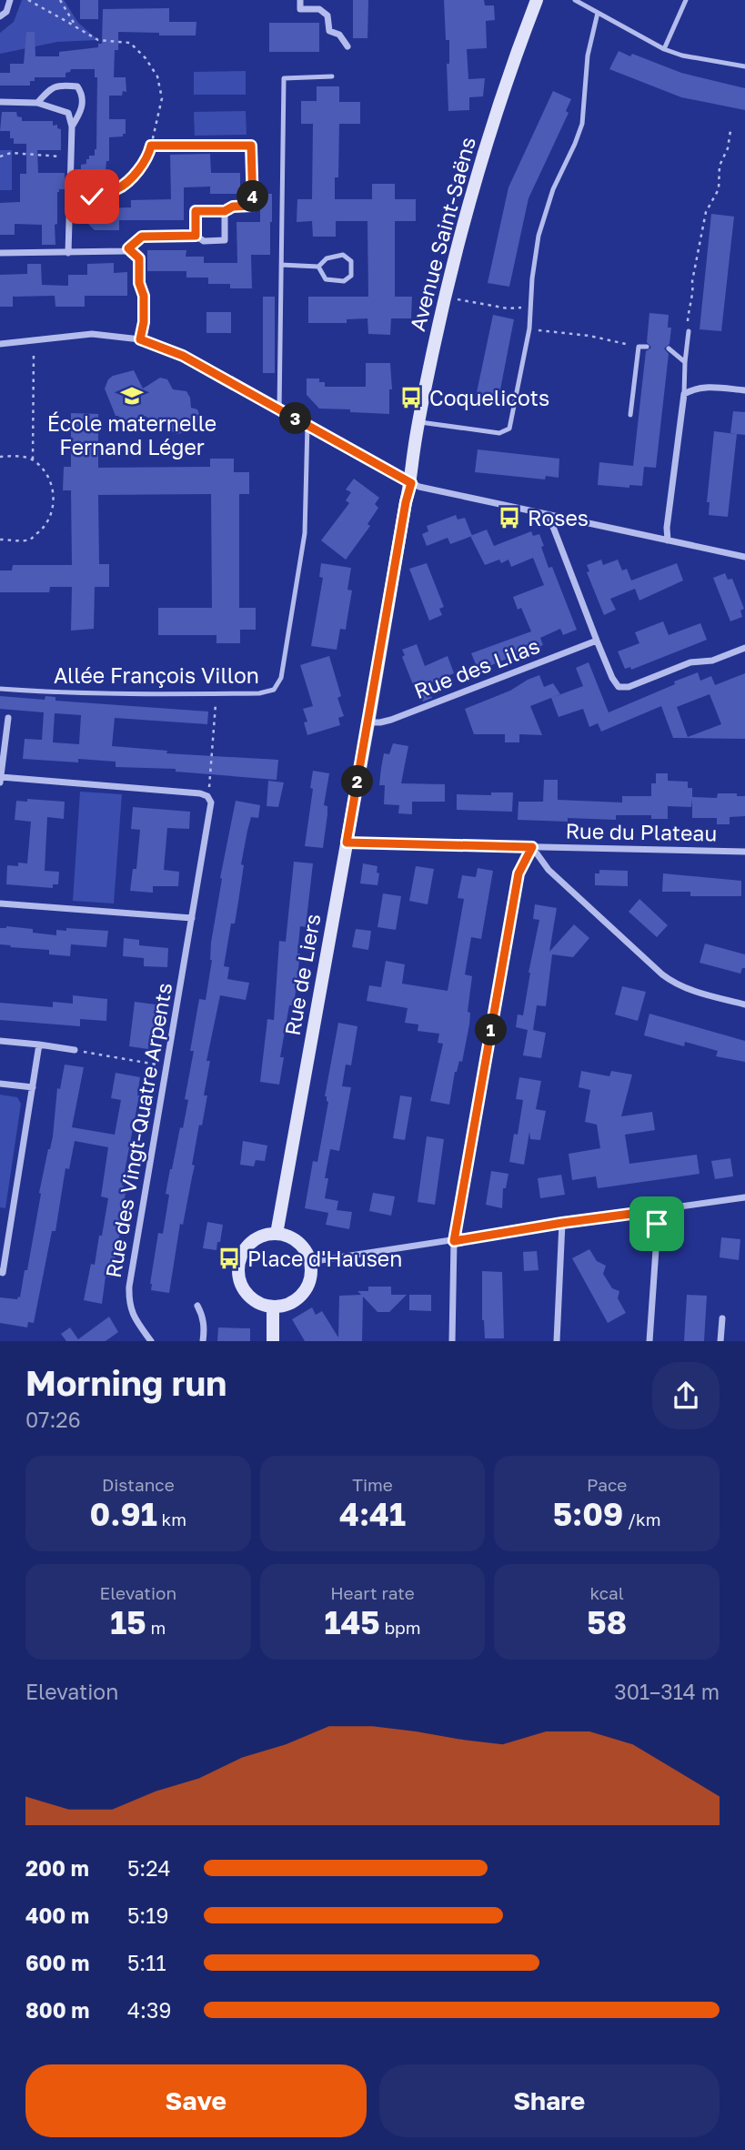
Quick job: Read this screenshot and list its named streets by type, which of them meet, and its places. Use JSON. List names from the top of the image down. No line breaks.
{"streets":{"street":["Avenue Saint-Saëns","Rue des Lilas","Rue du Plateau","Rue de Liers","Rue des Vingt-Quatre Arpents"],"lane":["Allée François Villon"]},"crossings":[["Avenue Saint-Saëns","Rue des Lilas"],["Avenue Saint-Saëns","Rue de Liers"],["Rue des Lilas","Rue de Liers"],["Rue du Plateau","Rue de Liers"]],"places":{"school or university":["École maternelle Fernand Léger"],"bus stop":["Coquelicots","Roses","Place d'Hausen"]},"page":{"pins":["4","3","2","1"],"heading":["Morning run","07:26"],"stats":[["Distance","0.91 km"],["Time","4:41"],["Pace","5:09 /km"],["Elevation","15 m"],["Heart rate","145 bpm"],["kcal","58"]],"chart":["Elevation","301–314 m"],"list":[{"name":"200 m","note":"5:24"},{"name":"400 m","note":"5:19"},{"name":"600 m","note":"5:11"},{"name":"800 m","note":"4:39"}],"buttons":["Save","Share"]}}
